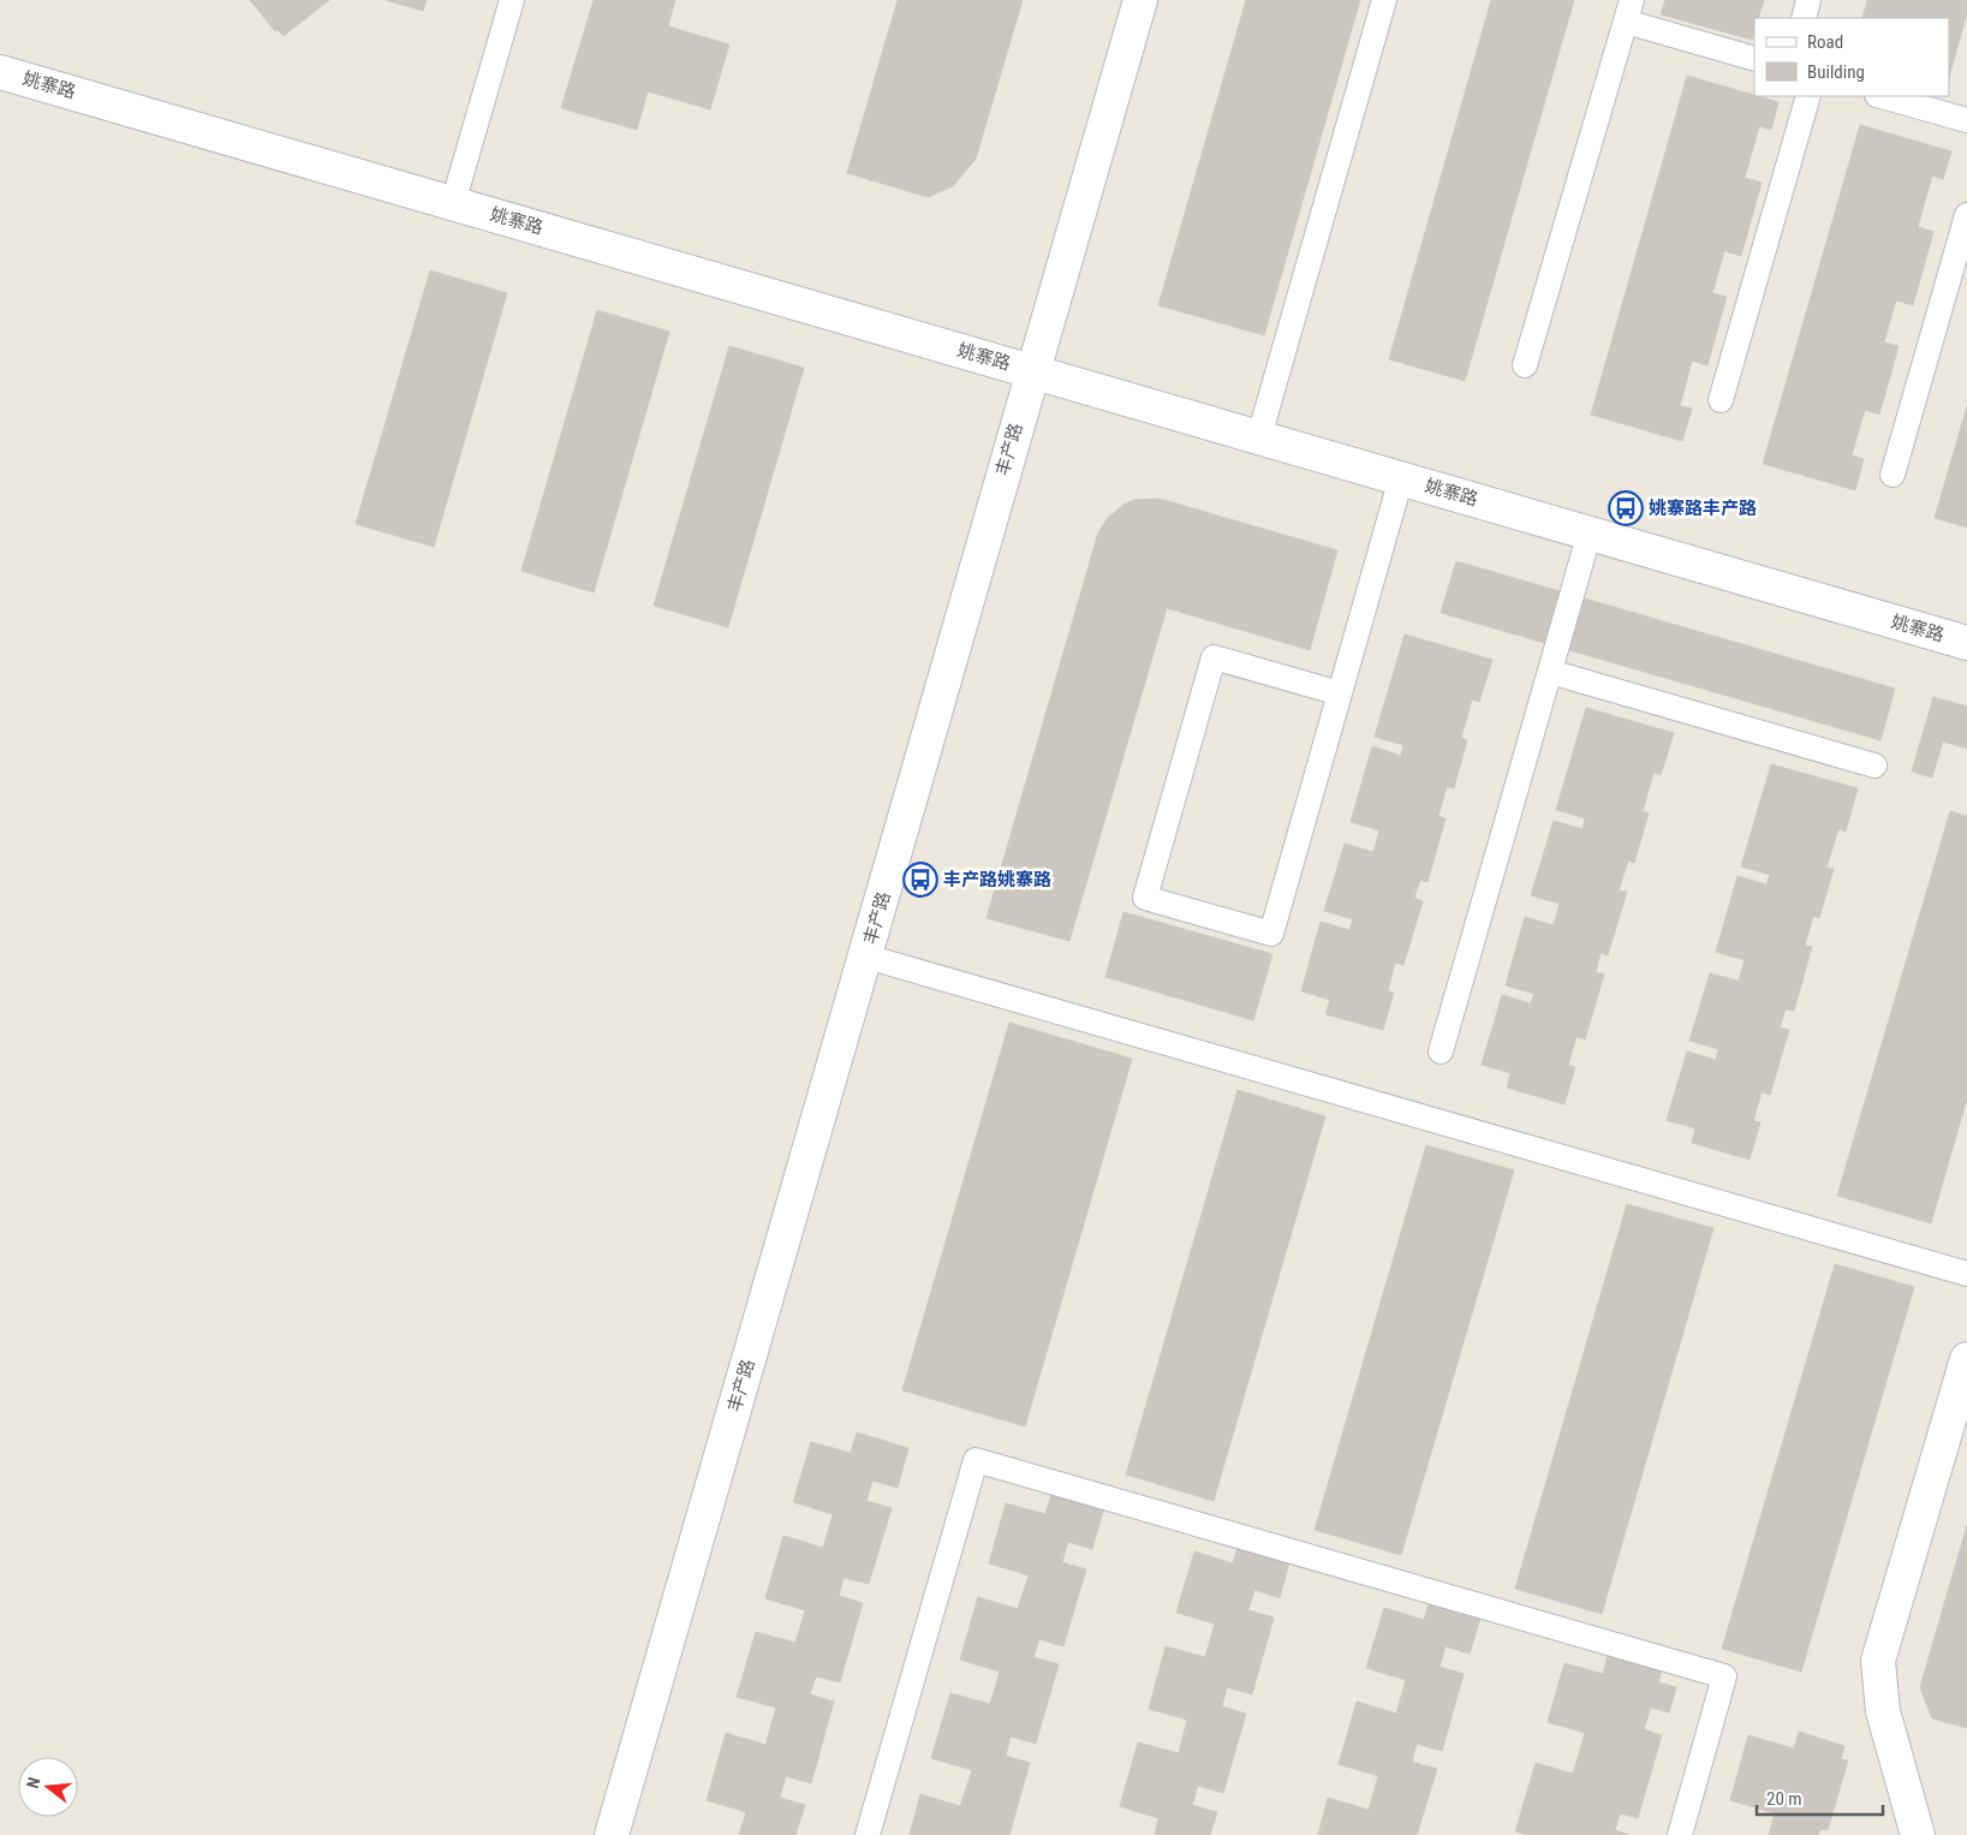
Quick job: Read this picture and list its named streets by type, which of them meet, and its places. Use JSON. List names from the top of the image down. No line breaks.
{"streets":{"street":["姚寨路","丰产路"]},"crossings":[["姚寨路","丰产路"]],"places":{"bus stop":["姚寨路丰产路","丰产路姚寨路"]},"legend":["Road","Building"],"scale_bar":"20 m","north":"left"}
